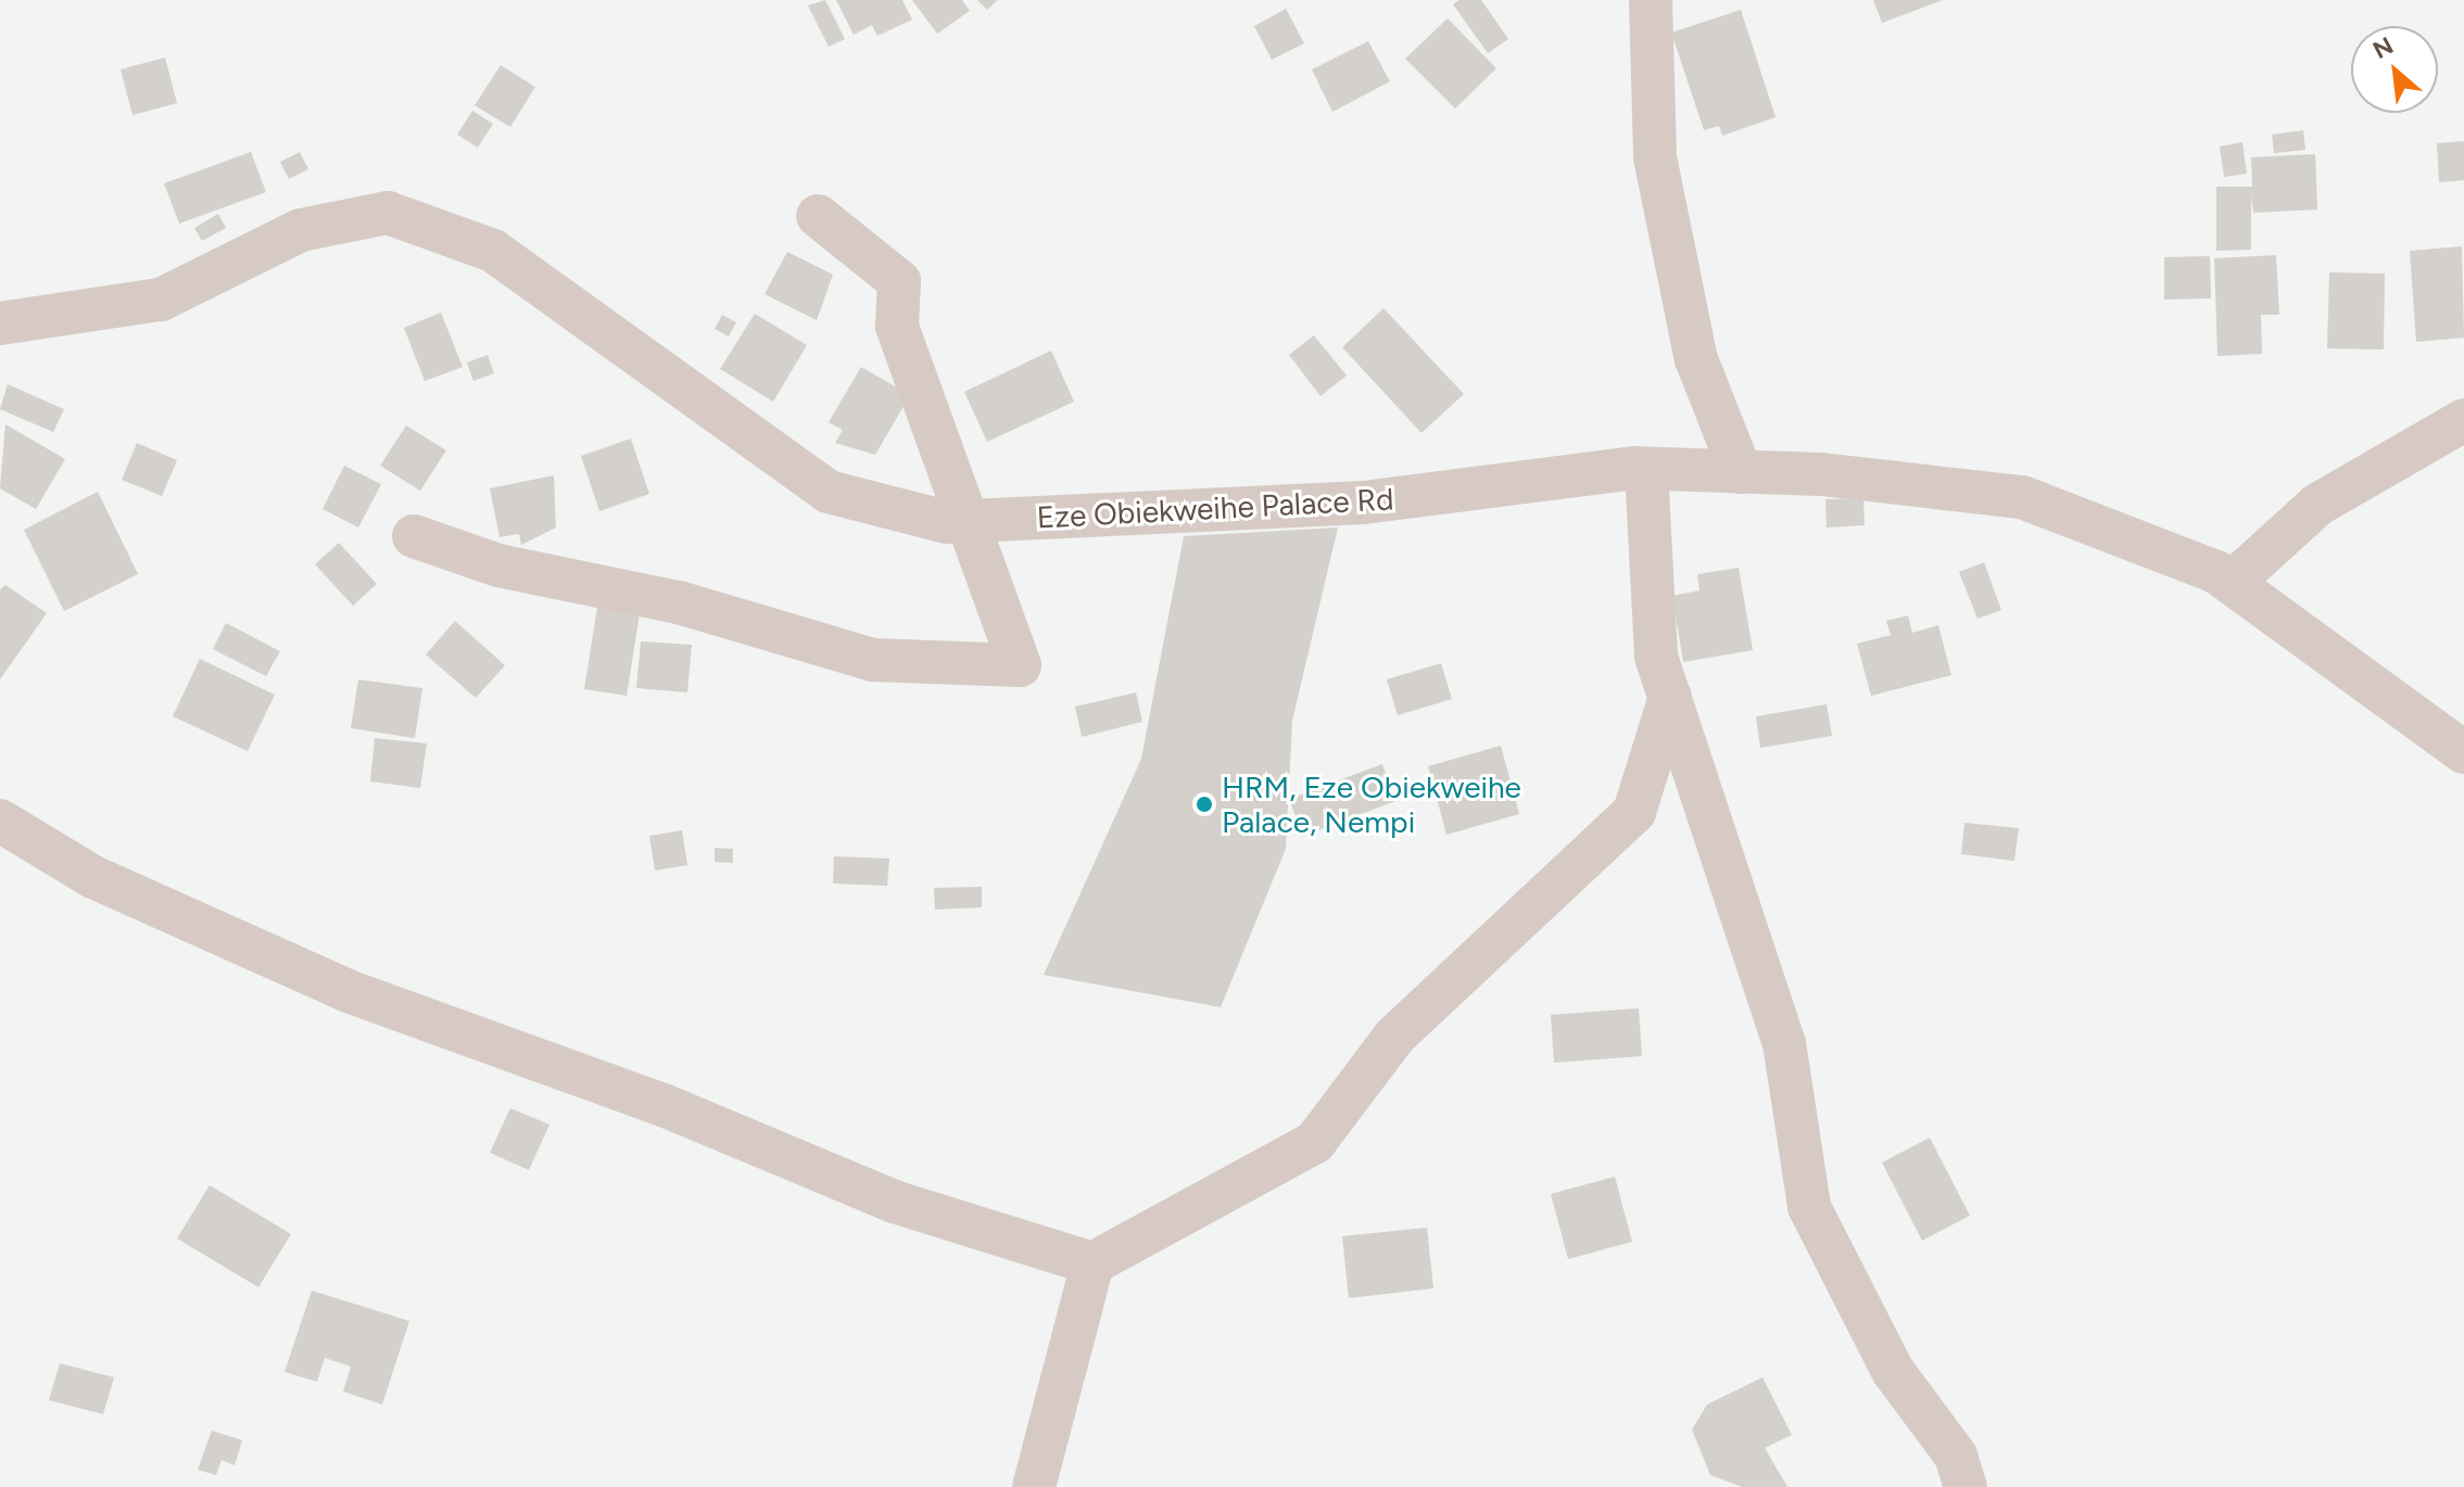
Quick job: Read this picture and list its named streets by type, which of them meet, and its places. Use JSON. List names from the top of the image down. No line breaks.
{"streets":{"street":["Eze Obiekweihe Palace Rd"]},"places":["HRM, Eze Obiekweihe Palace, Nempi"],"north":"top left"}
